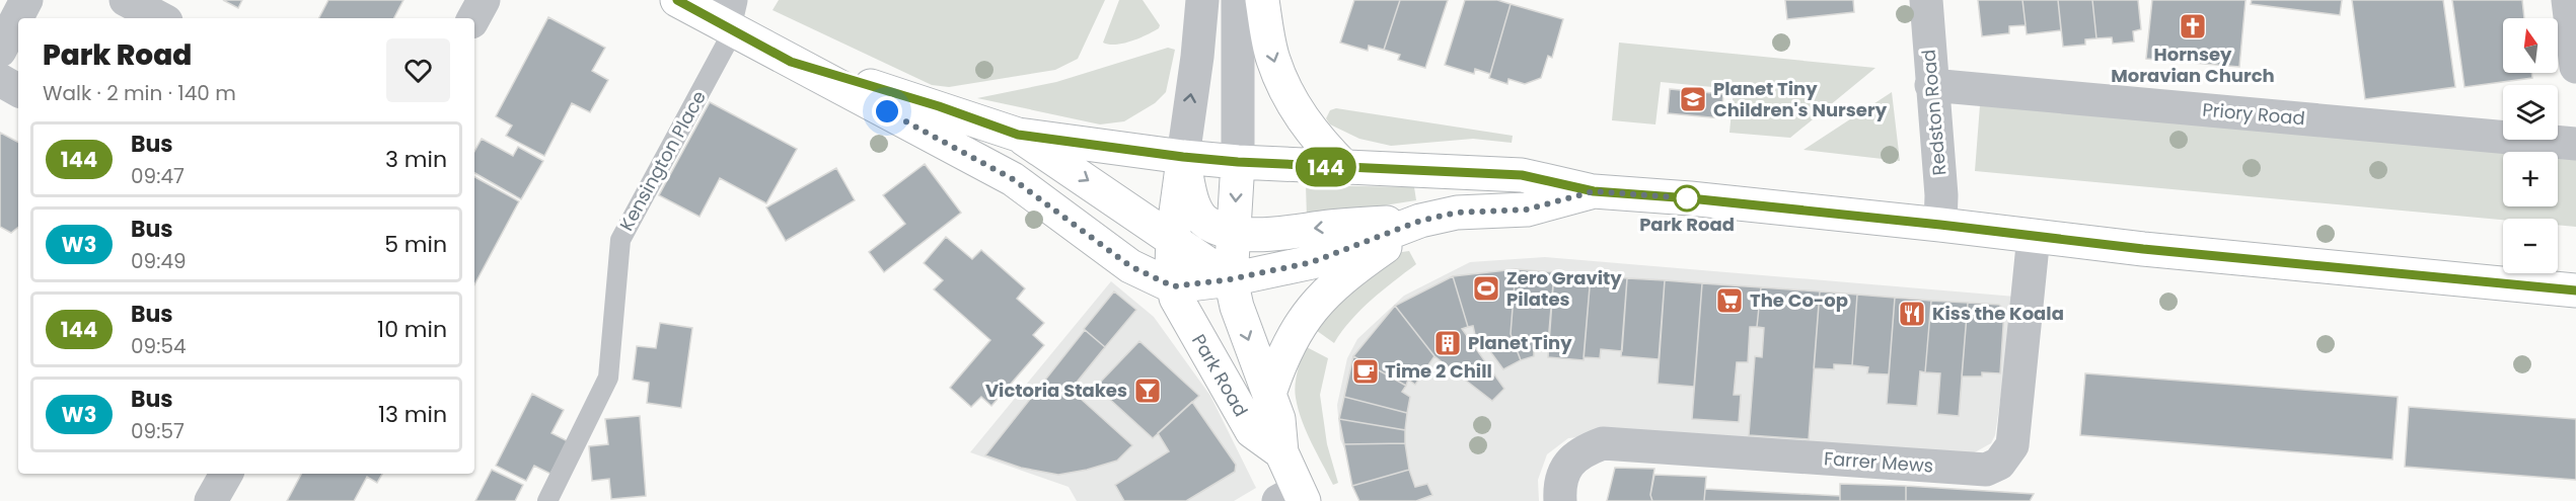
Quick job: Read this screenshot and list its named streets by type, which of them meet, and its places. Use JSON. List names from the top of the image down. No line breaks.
{"streets":{"main road":["Park Road"],"street":["Redston Road","Priory Road","Farrer Mews"],"lane":["Kensington Place"]},"crossings":[["Redston Road","Priory Road"]],"places":{"church":["Hornsey Moravian Church"],"school or university":["Planet Tiny Children's Nursery"],"other":["Park Road"],"sports":["Zero Gravity Pilates"],"supermarket":["The Co-op"],"restaurant":["Kiss the Koala"],"building":["Planet Tiny"],"cafe":["Time 2 Chill"],"bar":["Victoria Stakes"]},"lines":["bus line 144"],"north":"top","page":{"on_map":"144","map_buttons":["+","−"],"heading":["Park Road","Walk · 2 min · 140 m"],"list":[{"mark":"144","name":"Bus","note":"09:47","value":"3 min"},{"mark":"W3","name":"Bus","note":"09:49","value":"5 min"},{"mark":"144","name":"Bus","note":"09:54","value":"10 min"},{"mark":"W3","name":"Bus","note":"09:57","value":"13 min"}]}}
